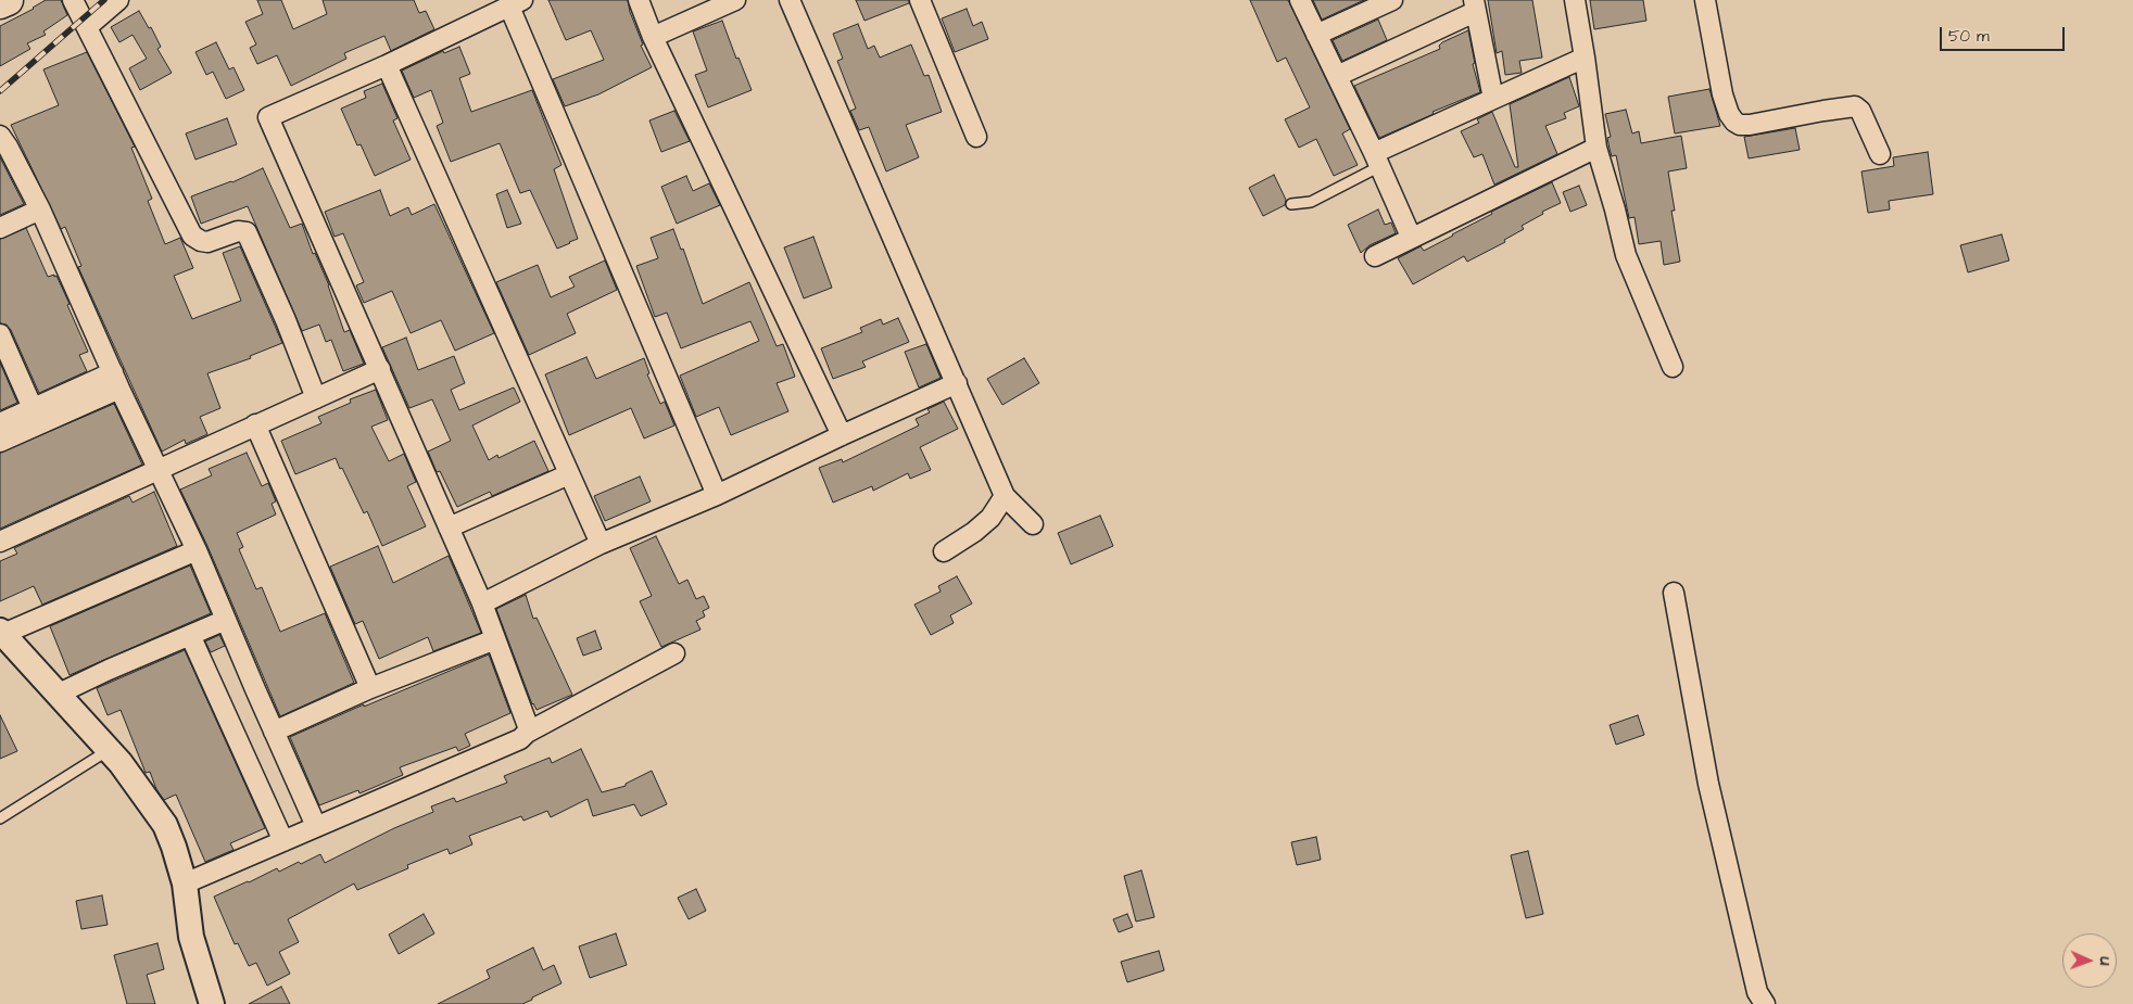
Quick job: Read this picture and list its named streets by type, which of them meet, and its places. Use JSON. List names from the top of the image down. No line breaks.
{"scale_bar":"50 m","north":"right"}
